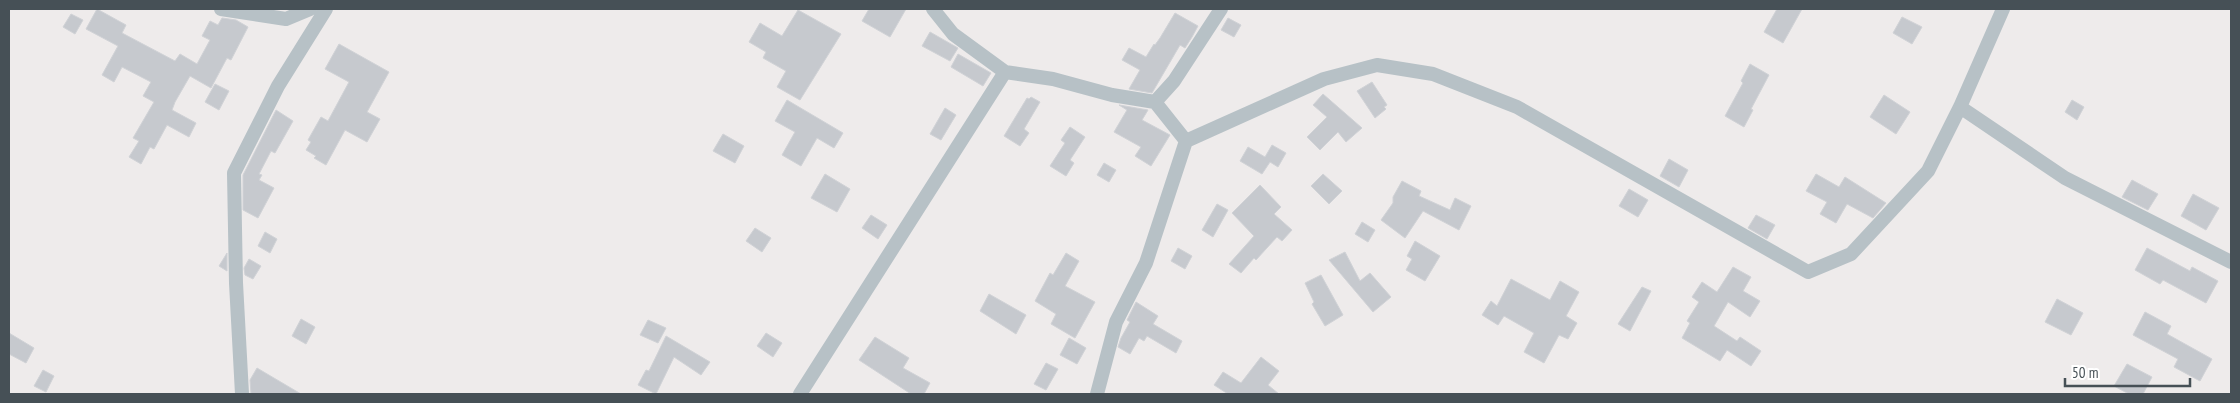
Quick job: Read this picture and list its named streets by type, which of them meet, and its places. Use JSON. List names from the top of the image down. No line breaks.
{"scale_bar":"50 m"}
